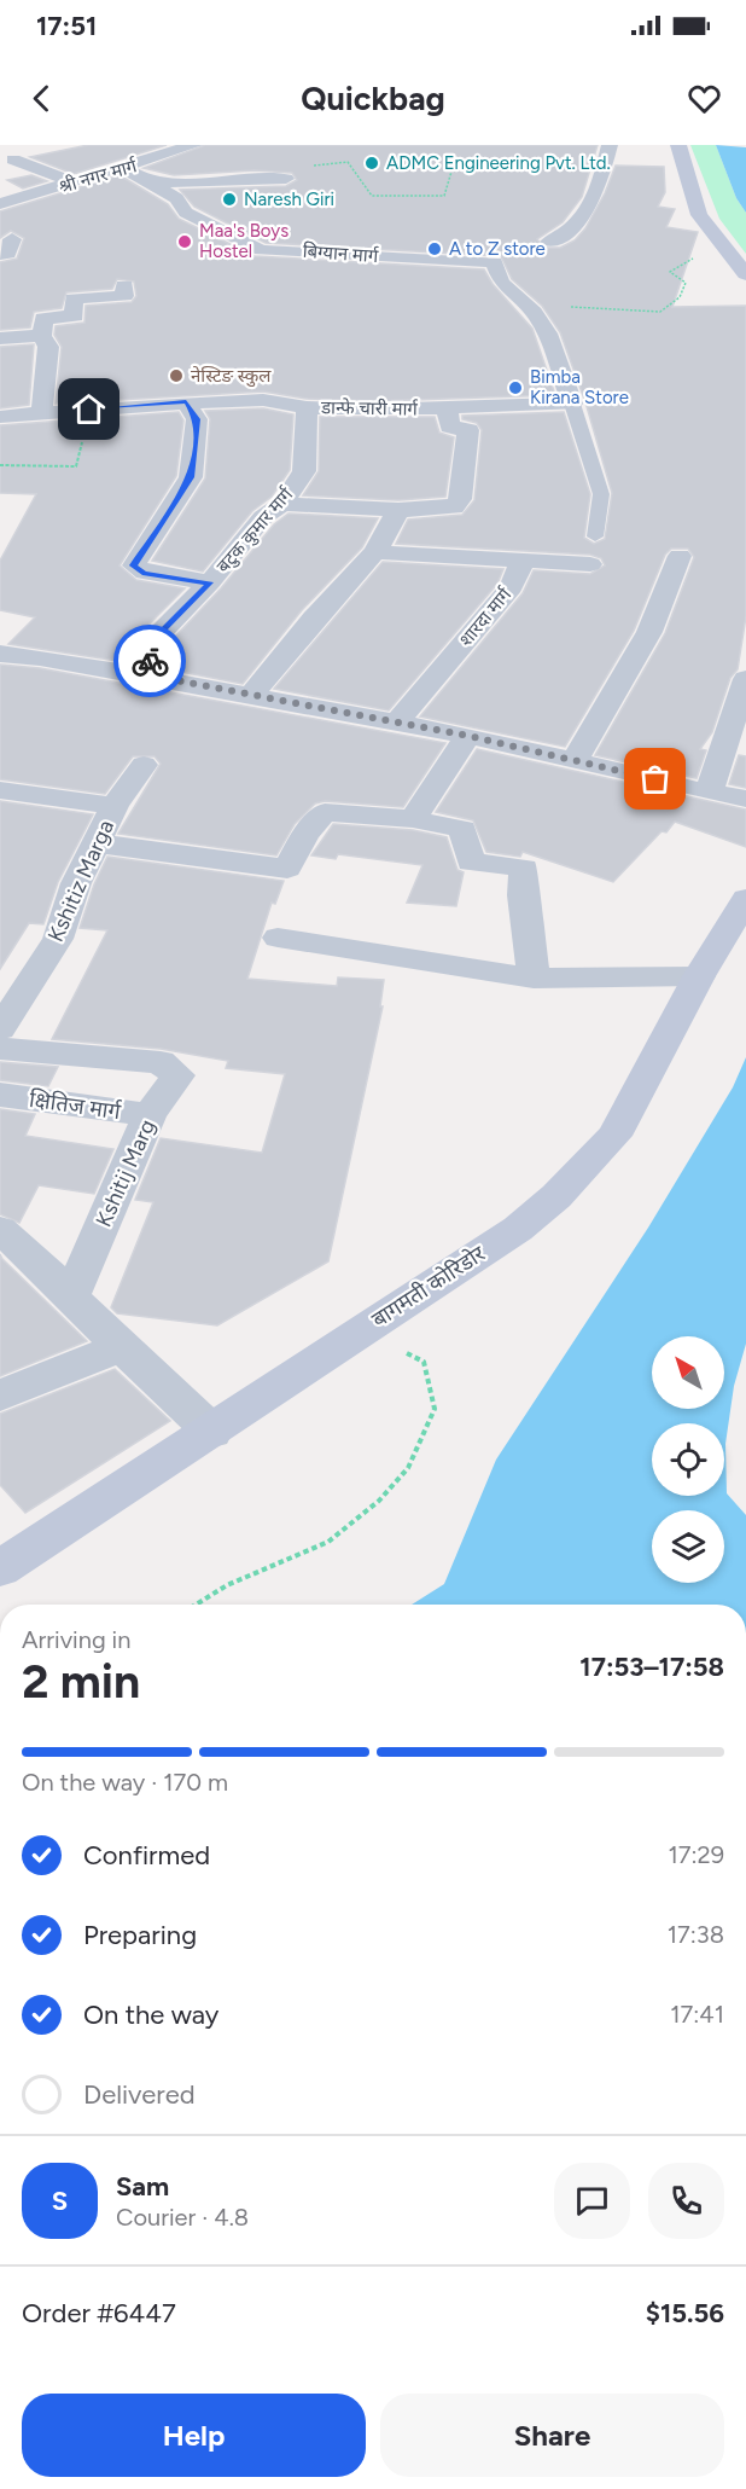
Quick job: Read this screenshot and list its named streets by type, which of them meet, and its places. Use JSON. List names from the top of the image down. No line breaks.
{"streets":{"main road":["बागमती कोरिडोर"],"street":["श्री नगर मार्ग","बिग्यान मार्ग","डान्फे चारी मार्ग","बटुक कुमार मार्ग","शारदा मार्ग","Kshitiz Marga","क्षितिज मार्ग","Kshitij Marg"]},"crossings":[["श्री नगर मार्ग","बिग्यान मार्ग"],["डान्फे चारी मार्ग","बटुक कुमार मार्ग"],["क्षितिज मार्ग","Kshitij Marg"]],"places":["ADMC Engineering Pvt. Ltd.","Naresh Giri","Maa's Boys Hostel","A to Z store","नेस्टिङ स्कुल","Bimba Kirana Store"],"north":"top left","page":{"status":"17:51","header":"Quickbag","heading":["2 min","Arriving in","17:53–17:58"],"panel":["Sam","Courier · 4.8","Order #6447","$15.56"],"bar":"On the way · 170 m","list":[["Confirmed","17:29"],["Preparing","17:38"],["On the way","17:41"],"Delivered"],"round":"S","buttons":["Help","Share"]}}
